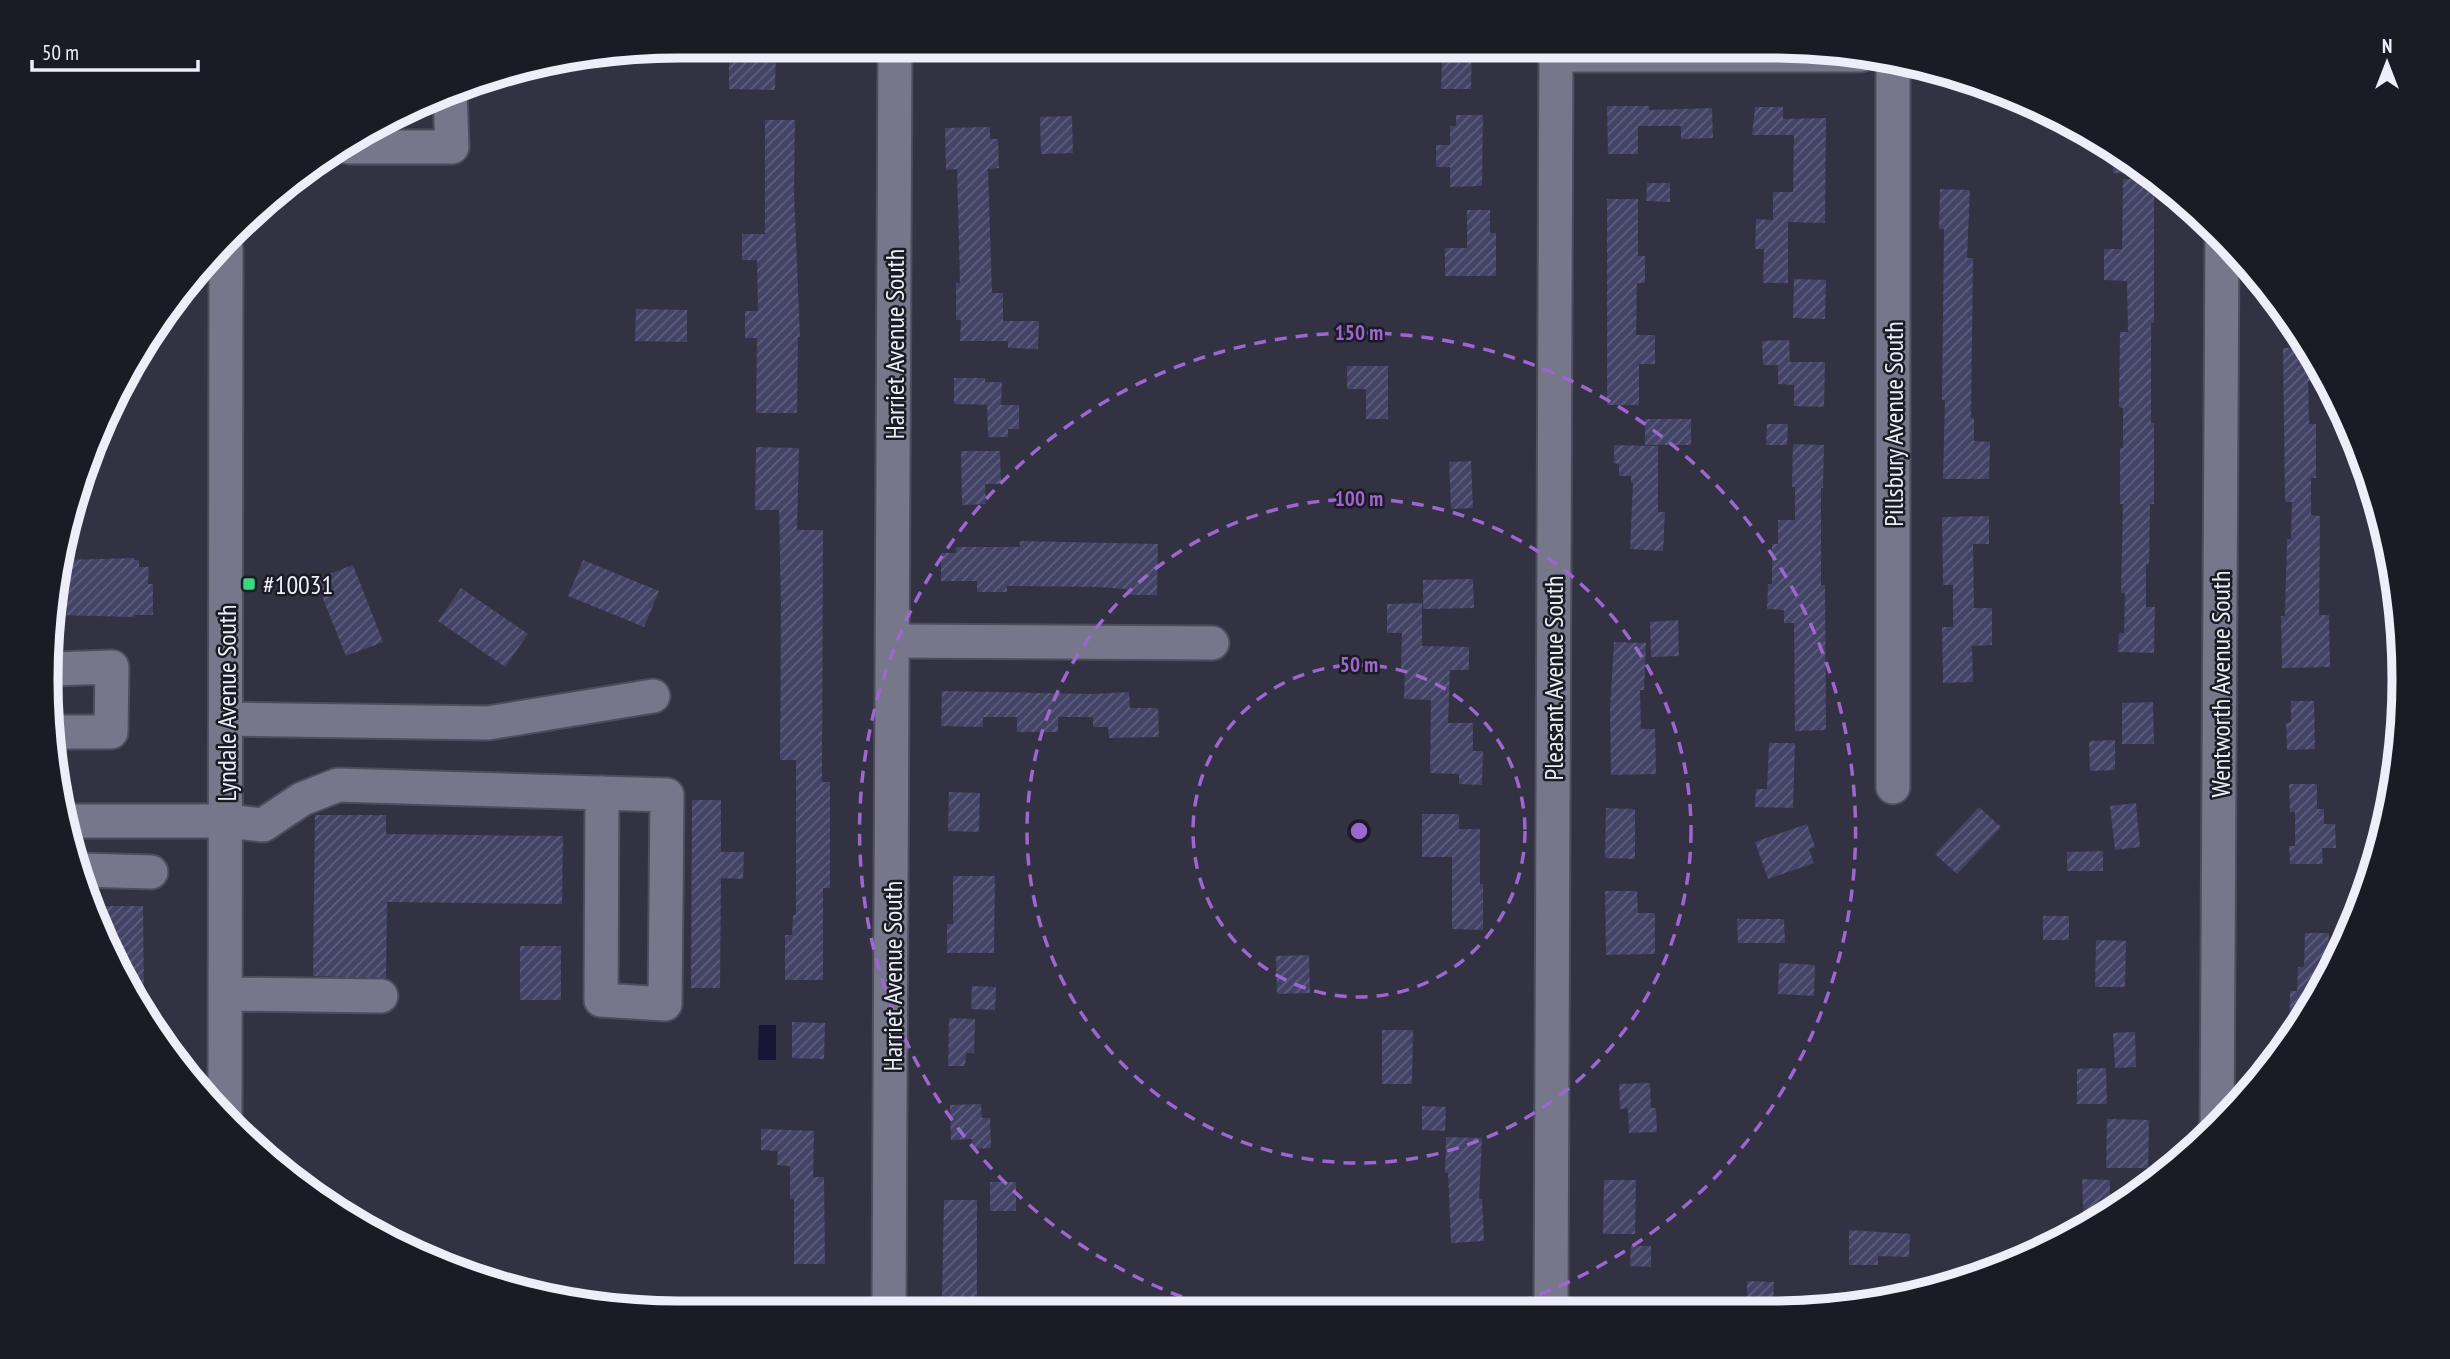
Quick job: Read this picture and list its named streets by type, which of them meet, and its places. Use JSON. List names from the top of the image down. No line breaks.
{"streets":{"street":["Harriet Avenue South","Pillsbury Avenue South","Pleasant Avenue South","Wentworth Avenue South","Lyndale Avenue South"]},"places":{"transit":["#10031"]},"scale_bar":"50 m","north":"top","rings":["150 m","100 m","50 m"]}
